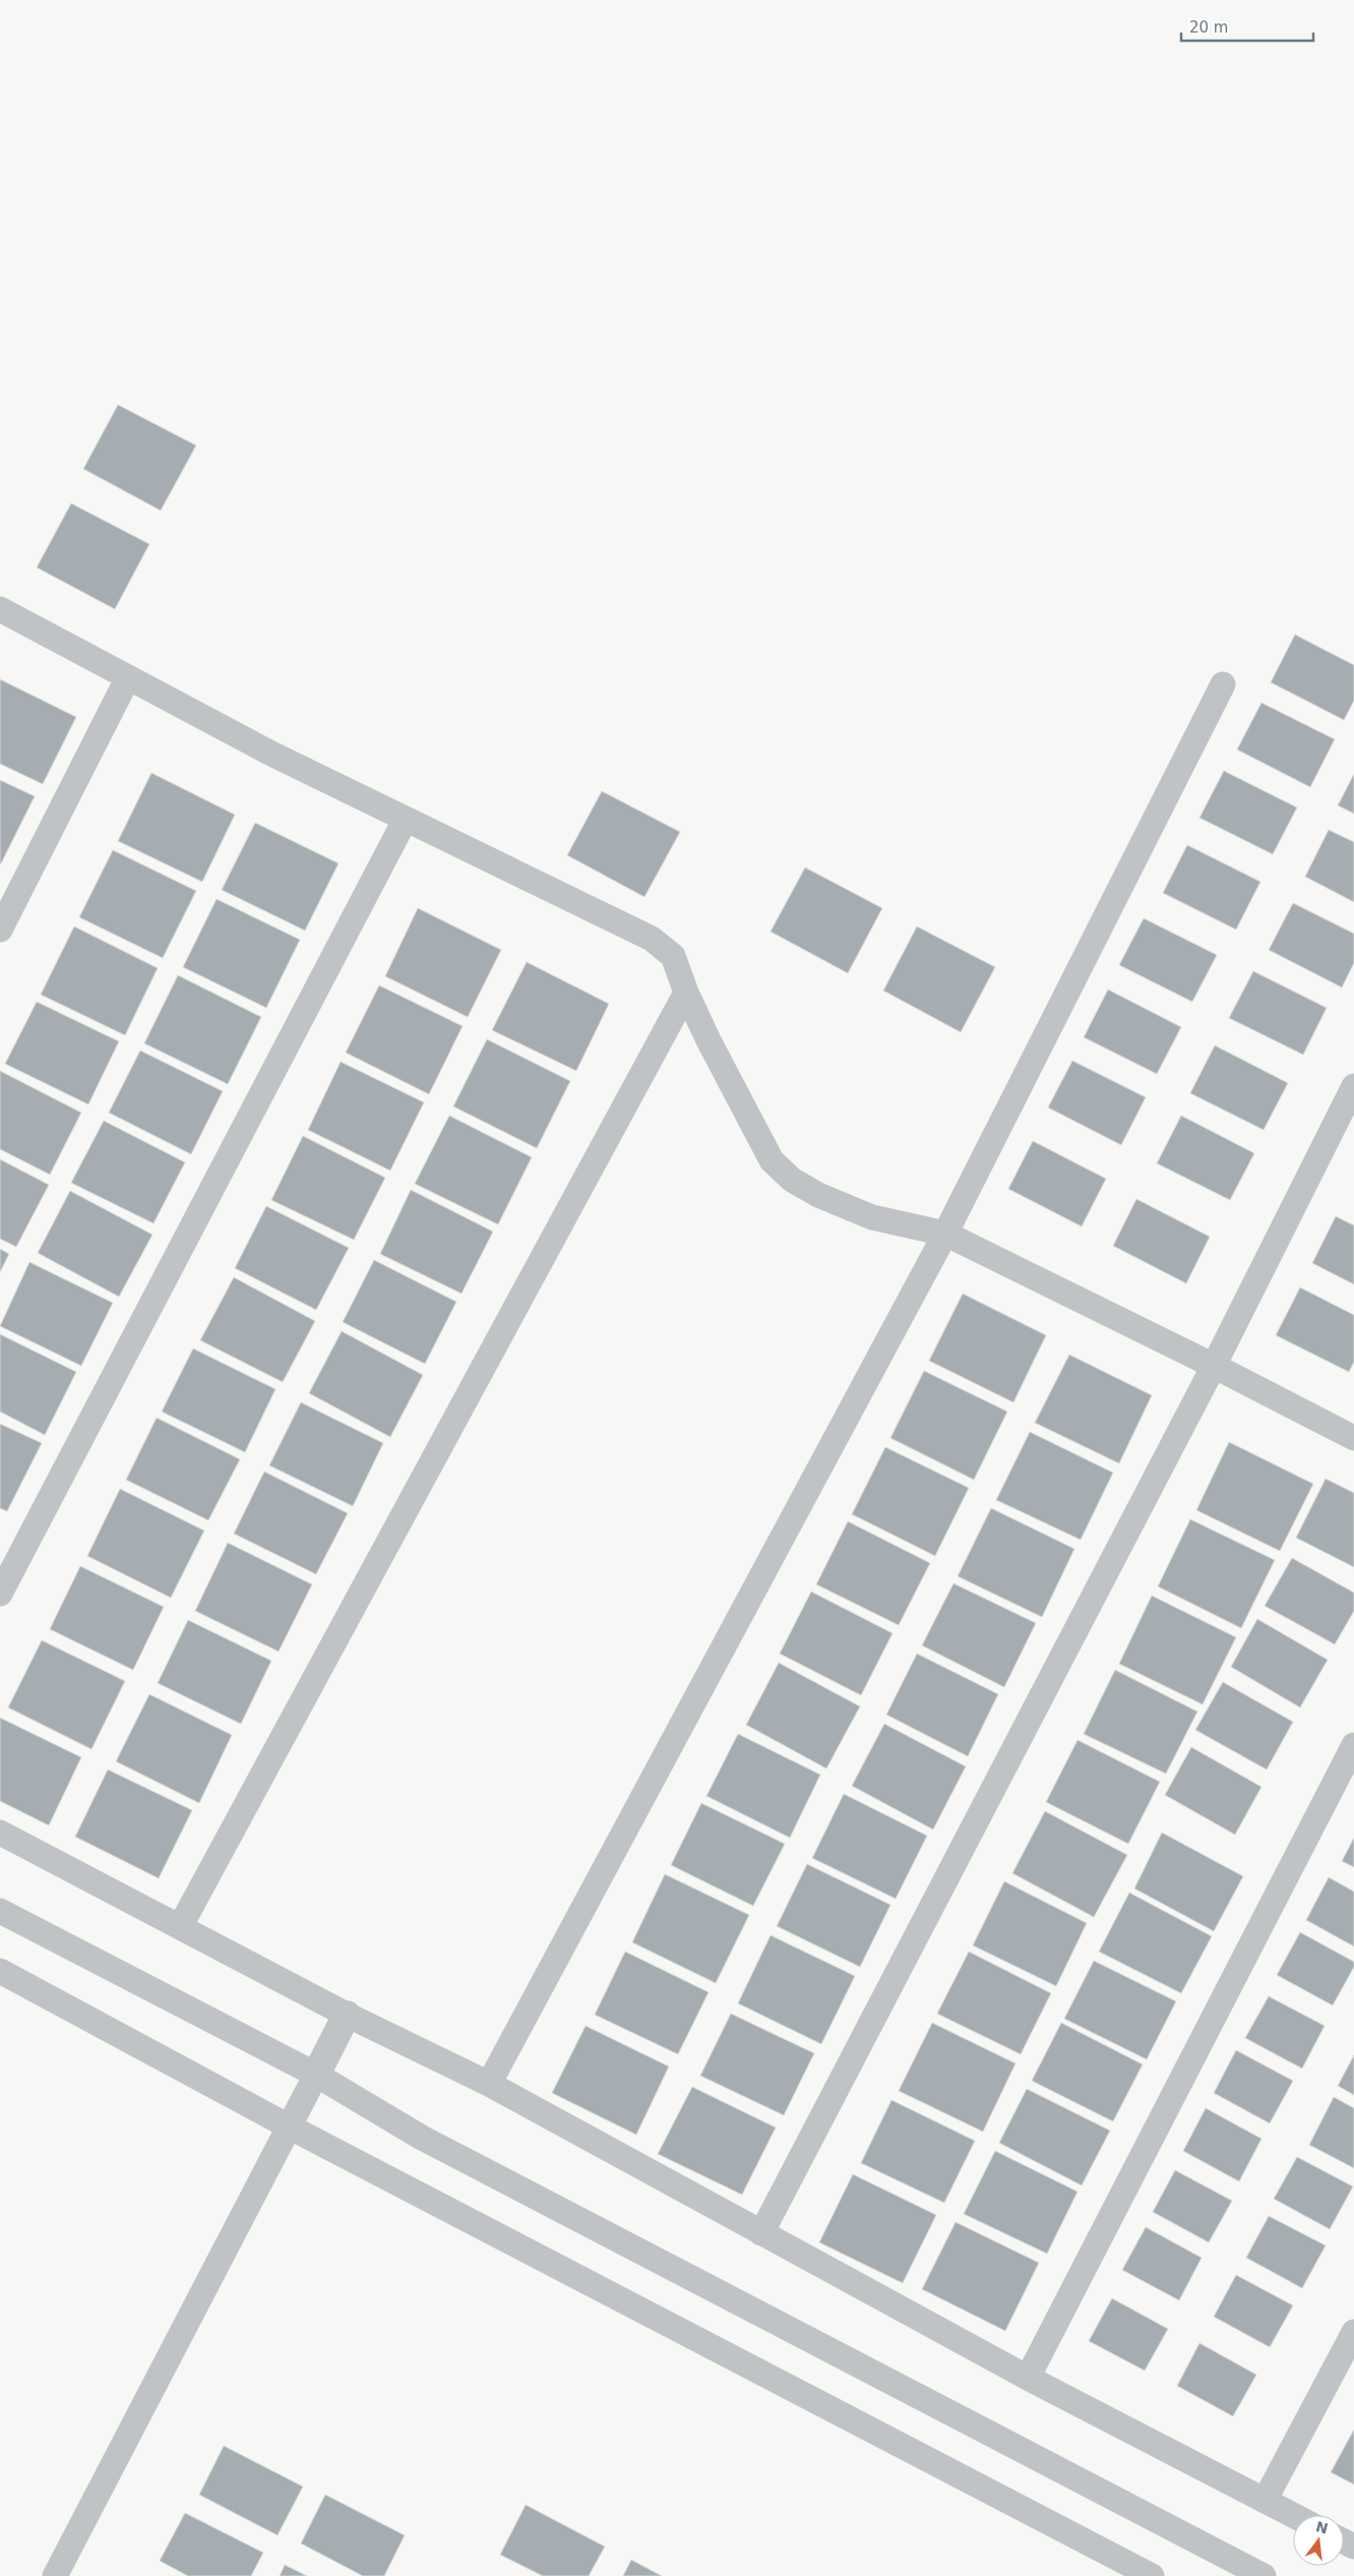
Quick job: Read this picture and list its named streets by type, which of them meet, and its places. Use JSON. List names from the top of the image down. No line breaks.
{"scale_bar":"20 m","north":"top"}
